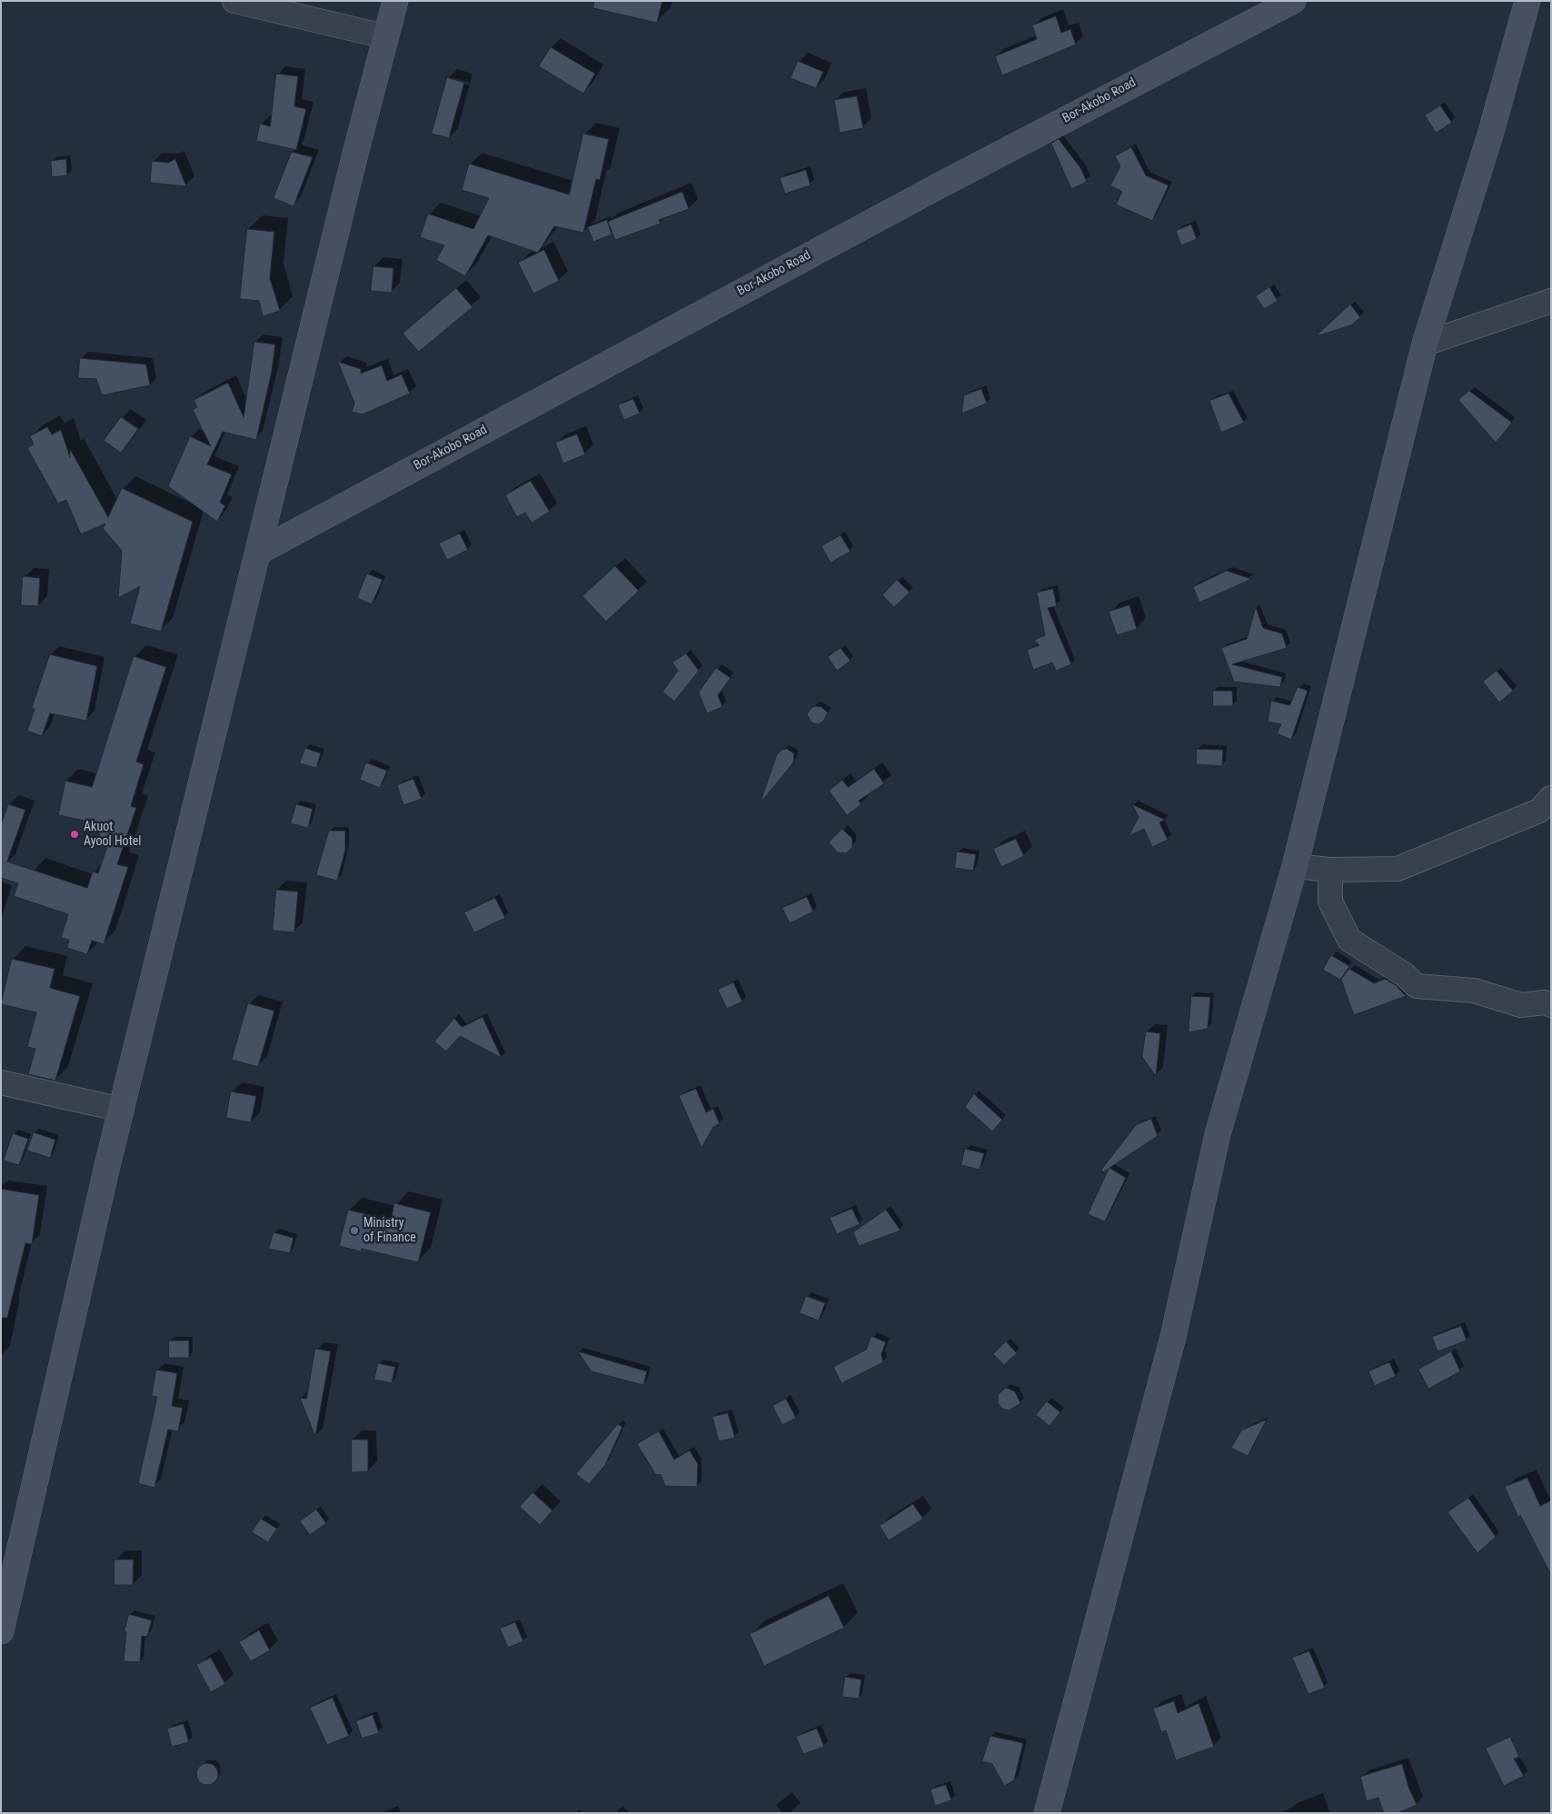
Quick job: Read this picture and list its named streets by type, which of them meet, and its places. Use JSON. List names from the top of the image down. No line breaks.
{"streets":{"street":["Bor-Akobo Road"]},"places":["Akuot Ayool Hotel","Ministry of Finance"]}
